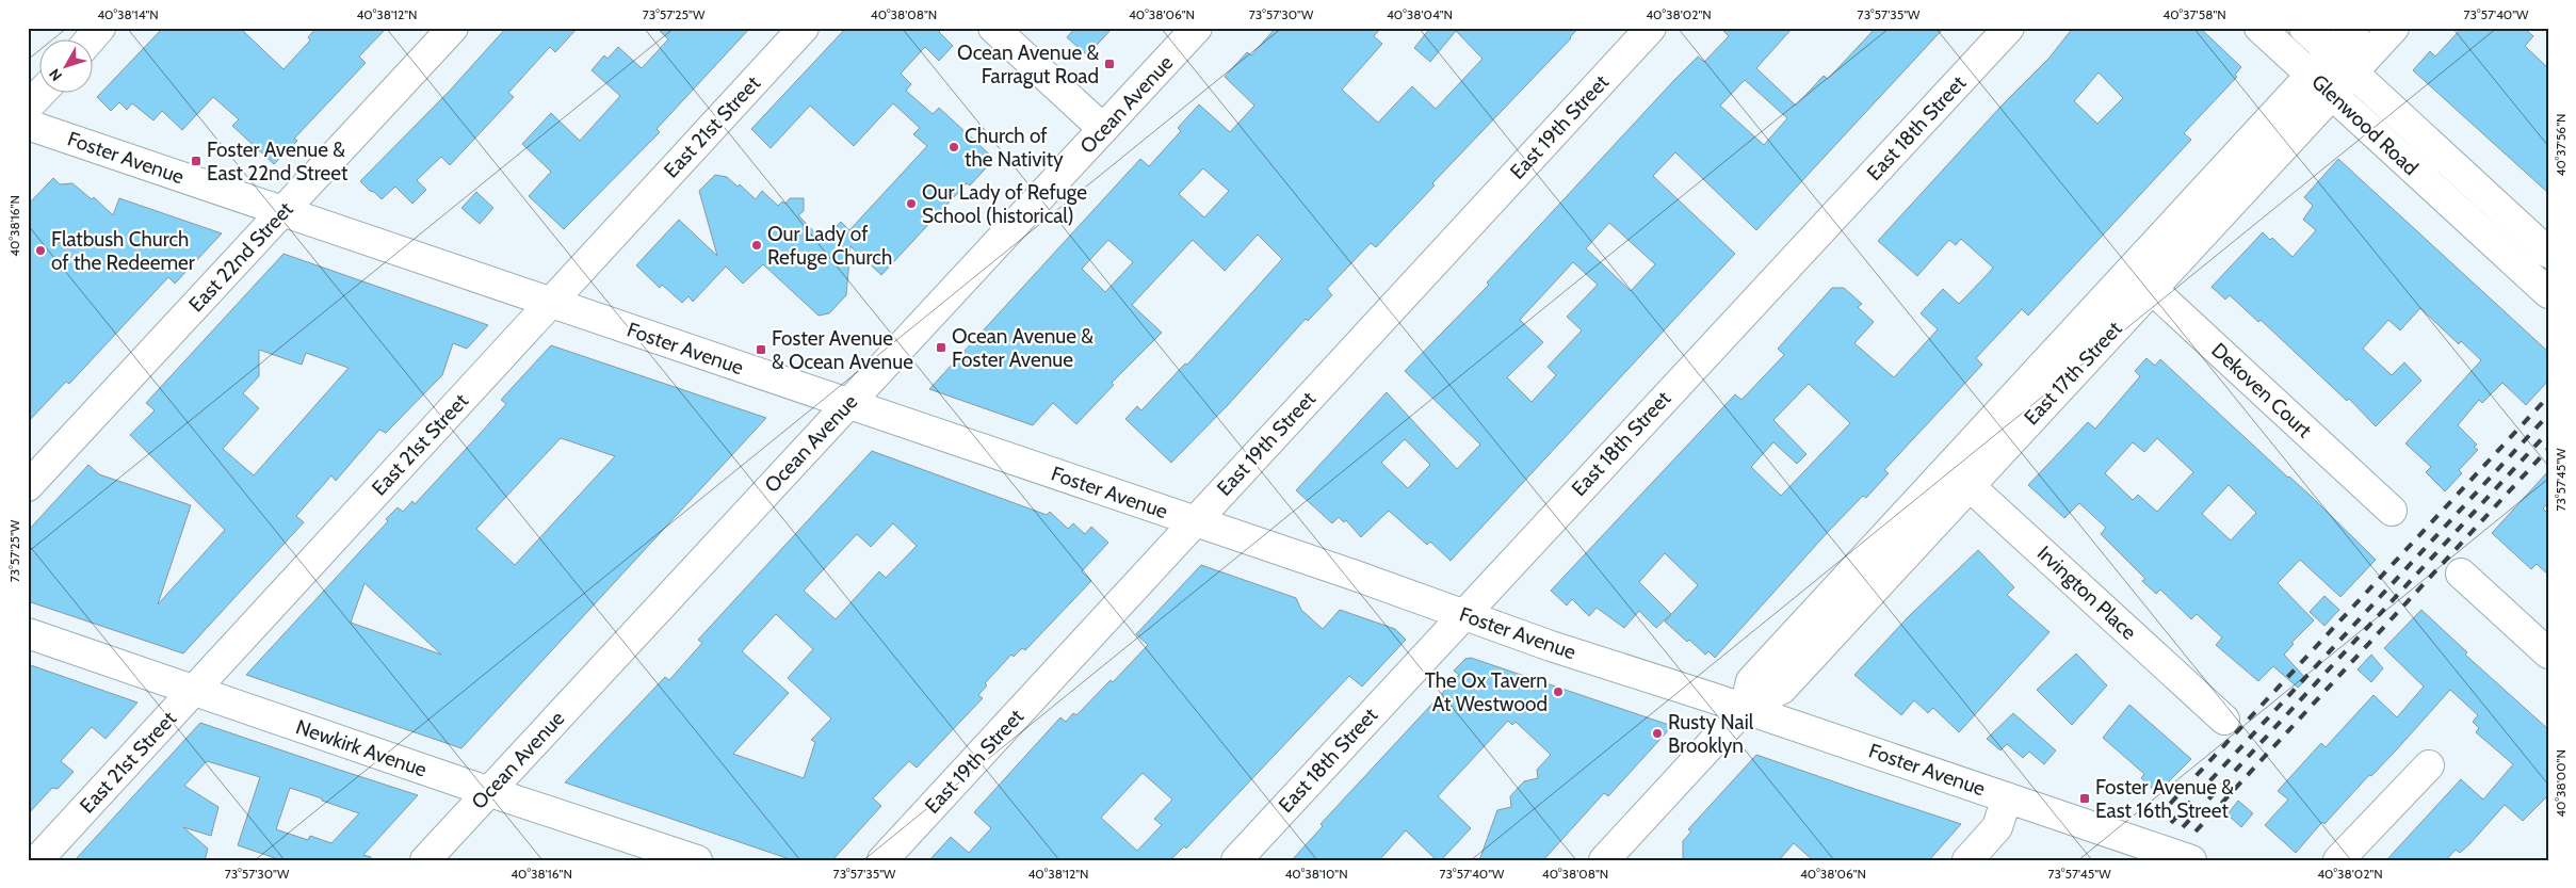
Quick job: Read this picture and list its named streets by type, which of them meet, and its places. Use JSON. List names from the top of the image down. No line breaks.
{"streets":{"street":["Ocean Avenue","Glenwood Road","East 21st Street","East 19th Street","East 18th Street","Foster Avenue","East 22nd Street","East 17th Street","Dekoven Court","Irvington Place","Newkirk Avenue"]},"crossings":[["Ocean Avenue","Foster Avenue"],["Ocean Avenue","Newkirk Avenue"],["Glenwood Road","East 17th Street"],["East 21st Street","Foster Avenue"],["East 21st Street","Newkirk Avenue"],["East 19th Street","Foster Avenue"],["East 18th Street","Foster Avenue"],["Foster Avenue","East 22nd Street"],["Foster Avenue","East 17th Street"],["East 17th Street","Dekoven Court"],["East 17th Street","Irvington Place"]],"places":{"transit":["Ocean Avenue & Farragut Road","Foster Avenue & East 22nd Street","Ocean Avenue & Foster Avenue","Foster Avenue & Ocean Avenue","Foster Avenue & East 16th Street"],"other":["Church of the Nativity","Our Lady of Refuge School (historical)","Our Lady of Refuge Church","Flatbush Church of the Redeemer","The Ox Tavern At Westwood","Rusty Nail Brooklyn"]},"north":"bottom left","coordinates":["40°38'14\"N","40°38'12\"N","73°57'25\"W","40°38'08\"N","40°38'06\"N","73°57'30\"W","40°38'04\"N","40°38'02\"N","73°57'35\"W","40°37'58\"N","73°57'40\"W","40°37'56\"N","40°38'16\"N","73°57'45\"W","40°38'00\"N","40°38'10\"N"]}
